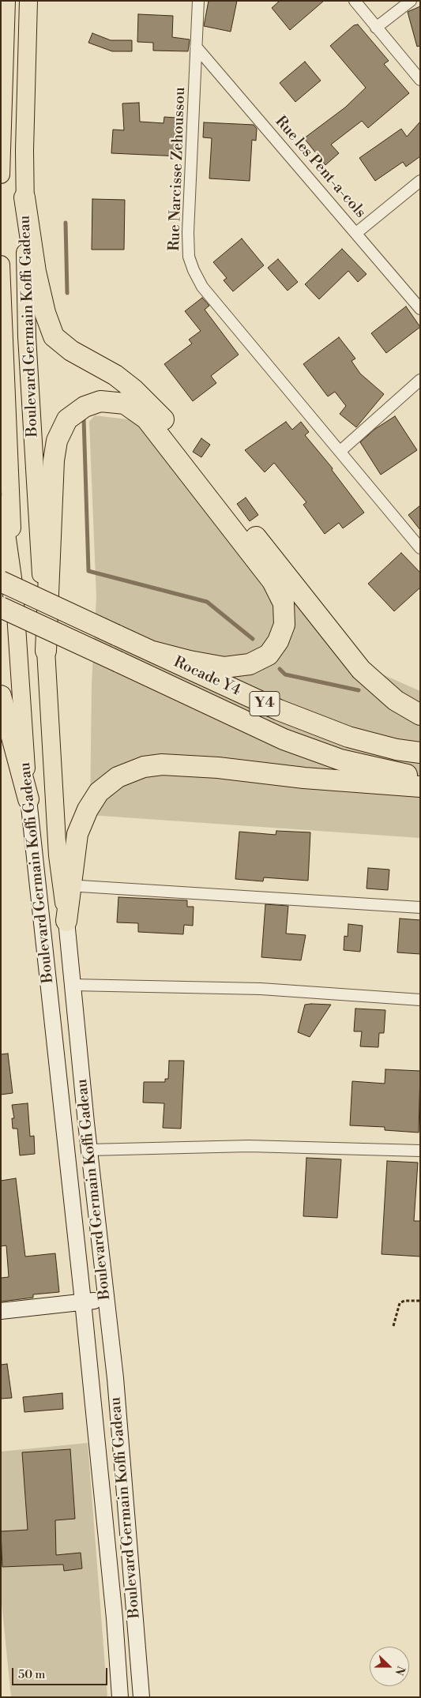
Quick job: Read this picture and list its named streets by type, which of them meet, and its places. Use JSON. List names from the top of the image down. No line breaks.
{"streets":{"highway":["Rocade Y4","Y4"],"main road":["Boulevard Germain Koffi Gadeau"],"street":["Rue les Pent-a-cols","Rue Narcisse Zehoussou"]},"crossings":[["Rue les Pent-a-cols","Rue Narcisse Zehoussou"],["Boulevard Germain Koffi Gadeau","Rocade Y4"]],"scale_bar":"50 m","north":"right"}
